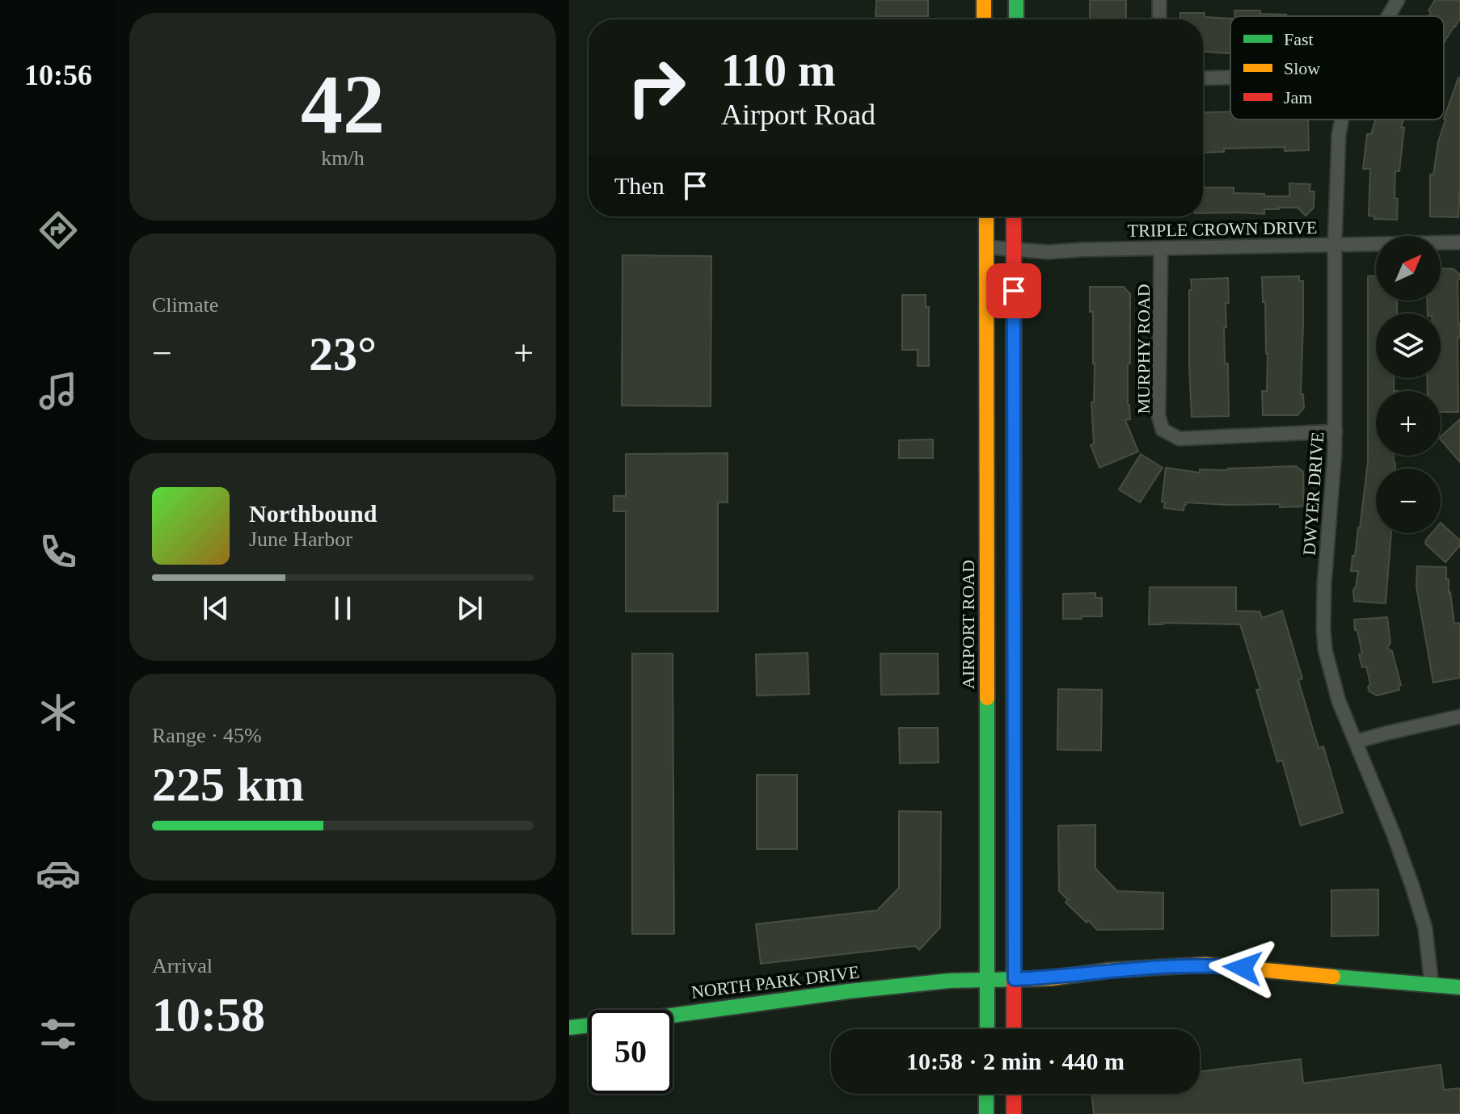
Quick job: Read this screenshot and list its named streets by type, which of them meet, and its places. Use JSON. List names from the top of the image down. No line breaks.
{"streets":{"main road":["AIRPORT ROAD","NORTH PARK DRIVE"],"street":["TRIPLE CROWN DRIVE","MURPHY ROAD","DWYER DRIVE"]},"crossings":[["TRIPLE CROWN DRIVE","MURPHY ROAD"],["TRIPLE CROWN DRIVE","DWYER DRIVE"],["TRIPLE CROWN DRIVE","AIRPORT ROAD"],["MURPHY ROAD","DWYER DRIVE"],["DWYER DRIVE","NORTH PARK DRIVE"],["AIRPORT ROAD","NORTH PARK DRIVE"]],"legend":["Fast","Slow","Jam"],"north":"top right","page":{"tabs":"10:56","tile":[["42","km/h"],"Climate",["Range · 45%","225 km"],["Arrival","10:58"]],"turn":["110 m","Airport Road"],"then":"Then","map_buttons":["+","−"],"heat":["−","23°","+"],"song":["Northbound","June Harbor"],"limit":"50","trip":"10:58 · 2 min · 440 m"}}
